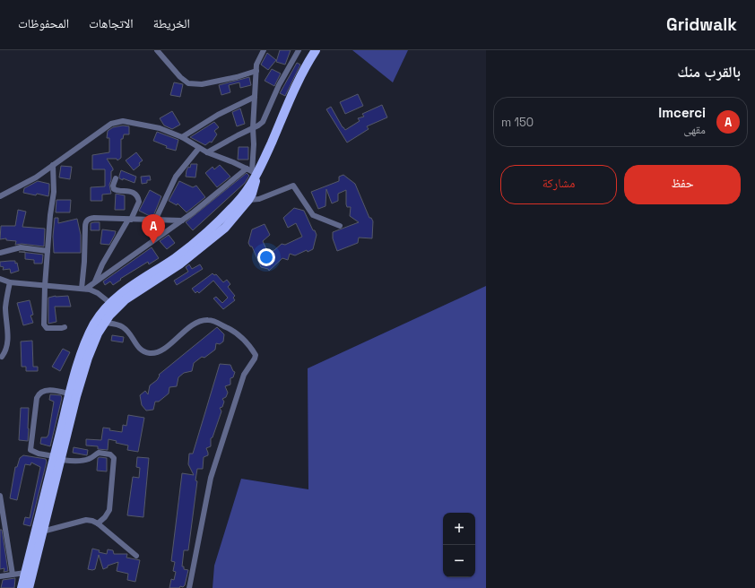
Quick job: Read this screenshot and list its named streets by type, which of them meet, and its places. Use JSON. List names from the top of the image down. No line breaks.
{"page":{"header":"Gridwalk","nav":["الخريطة","الاتجاهات","المحفوظات"],"heading":"بالقرب منك","list":[{"mark":"A","name":"Imcerci","note":"مقهى","value":"150 m"}],"buttons":["حفظ","مشاركة"],"pins":"A","map_buttons":["+","−"]}}
